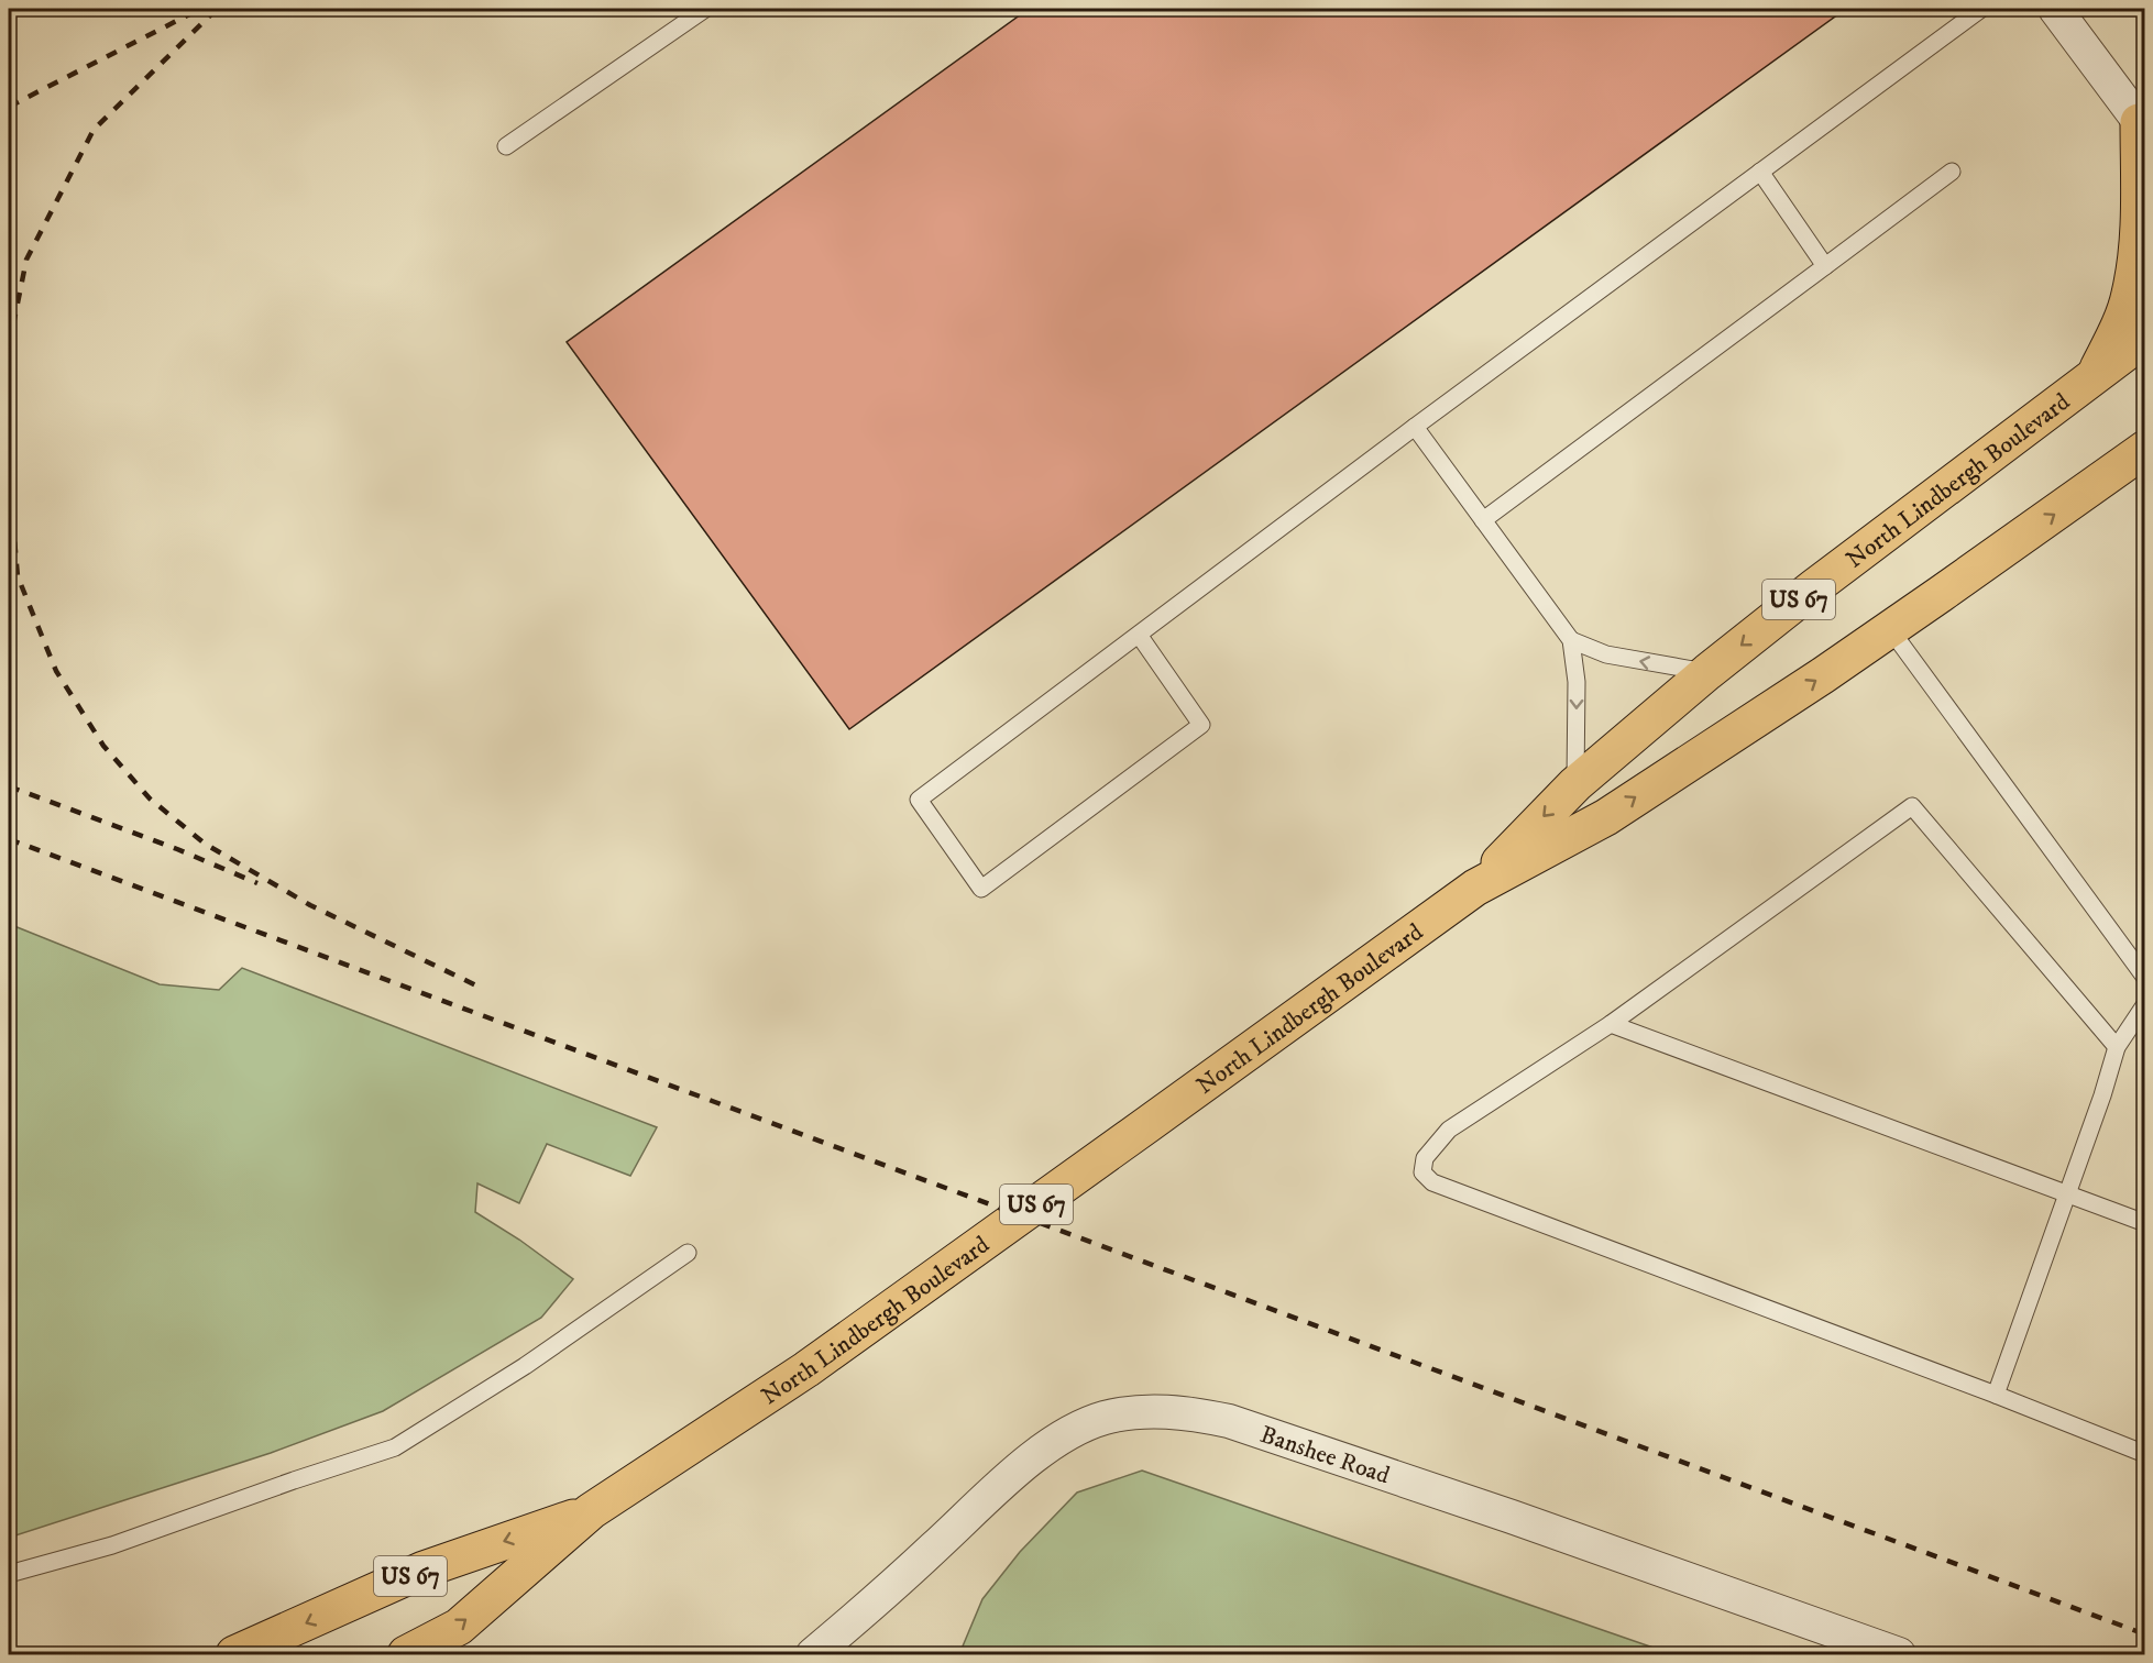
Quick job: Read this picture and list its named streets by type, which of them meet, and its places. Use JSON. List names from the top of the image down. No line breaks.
{"streets":{"highway":["North Lindbergh Boulevard","US 67"],"street":["Banshee Road"]}}
